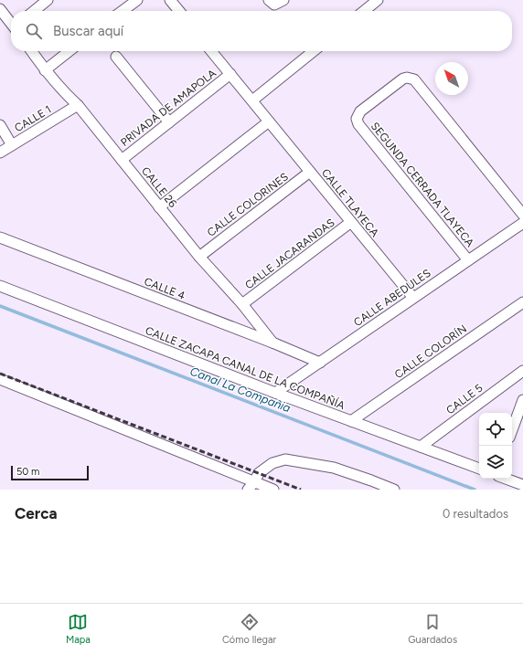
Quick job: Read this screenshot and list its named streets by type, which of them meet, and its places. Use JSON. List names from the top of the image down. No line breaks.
{"streets":{"street":["PRIVADA DE AMAPOLA","CALLE 1","SEGUNDA CERRADA TLAYECA","CALLE 26","CALLE TLAYECA","CALLE COLORINES","CALLE JACARANDAS","CALLE 4","CALLE ABEDULES","CALLE COLORÍN","CALLE ZACAPA CANAL DE LA COMPAÑÍA","CALLE 5"]},"crossings":[["PRIVADA DE AMAPOLA","CALLE 26"],["PRIVADA DE AMAPOLA","CALLE TLAYECA"],["CALLE 1","CALLE 26"],["SEGUNDA CERRADA TLAYECA","CALLE ABEDULES"],["CALLE 26","CALLE COLORINES"],["CALLE 26","CALLE JACARANDAS"],["CALLE 26","CALLE 4"],["CALLE TLAYECA","CALLE COLORINES"],["CALLE TLAYECA","CALLE JACARANDAS"],["CALLE TLAYECA","CALLE ABEDULES"],["CALLE 4","CALLE ABEDULES"],["CALLE ABEDULES","CALLE ZACAPA CANAL DE LA COMPAÑÍA"],["CALLE COLORÍN","CALLE ZACAPA CANAL DE LA COMPAÑÍA"],["CALLE ZACAPA CANAL DE LA COMPAÑÍA","CALLE 5"]],"water":["Canal La Compañia"],"scale_bar":"50 m","north":"top left","page":{"search":"Buscar aquí","scale":"50 m","heading":["Cerca","0 resultados"],"nav":["Mapa","Cómo llegar","Guardados"]}}
